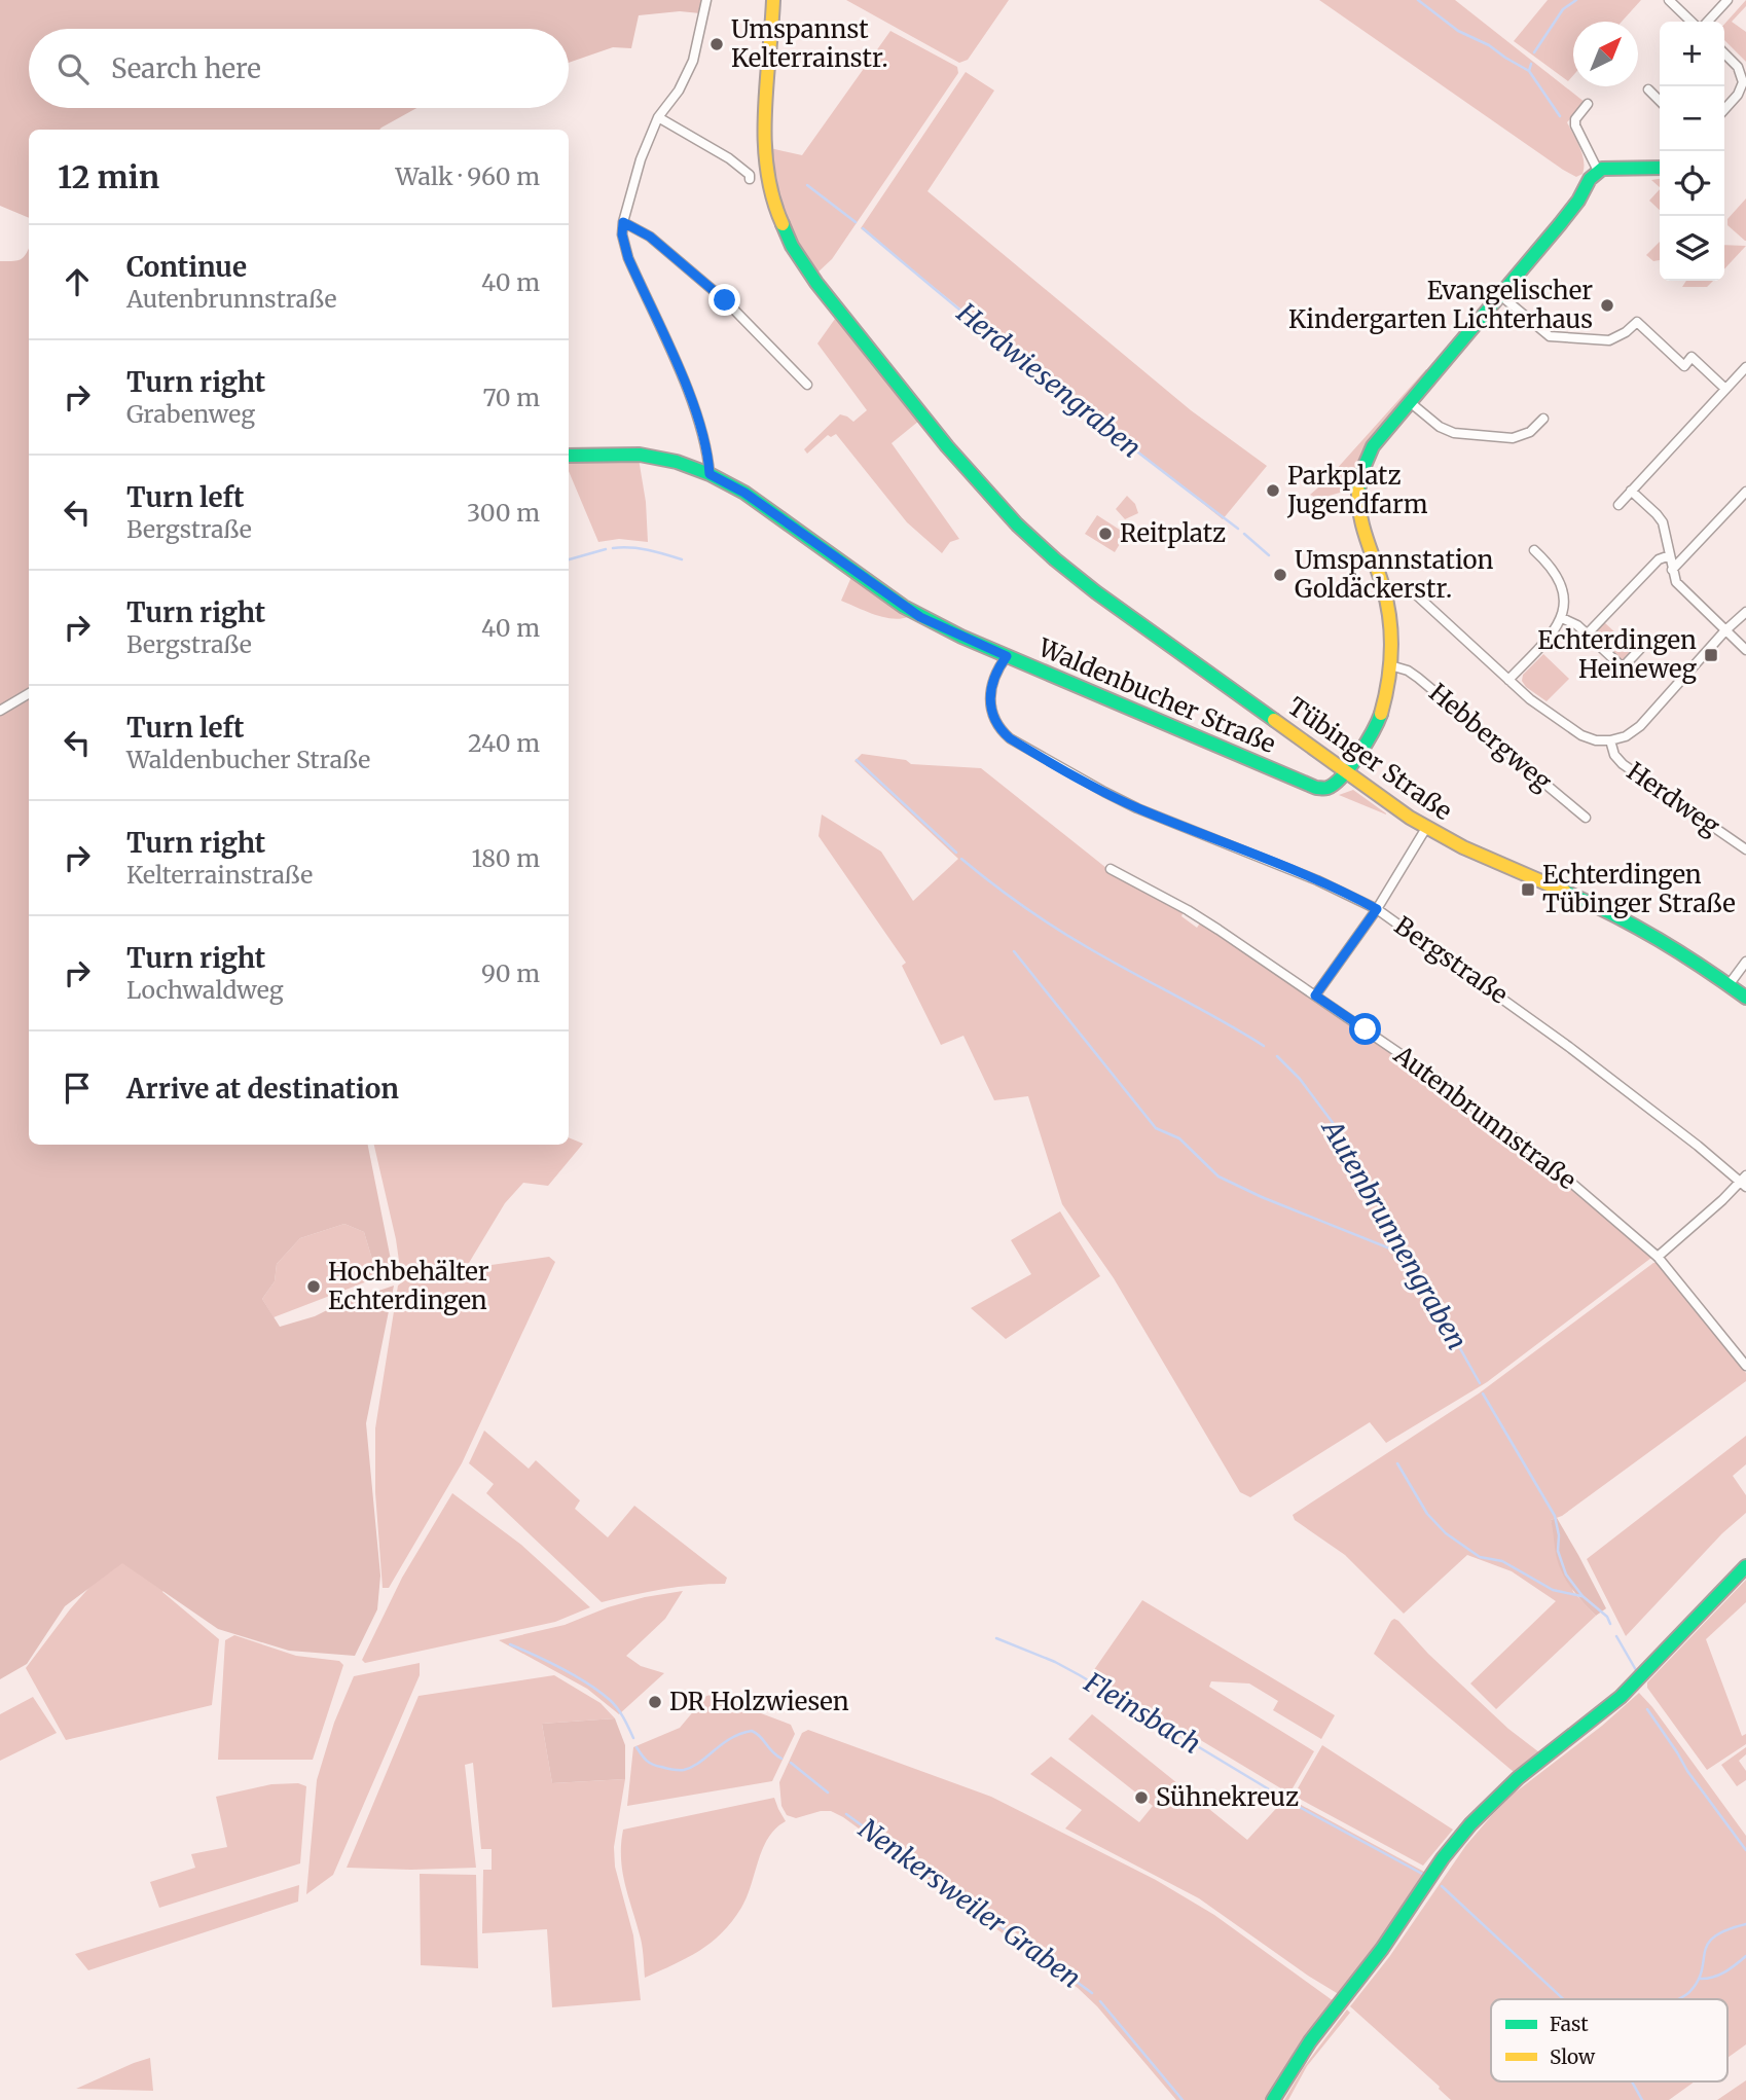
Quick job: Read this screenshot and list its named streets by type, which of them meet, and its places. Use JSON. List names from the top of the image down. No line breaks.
{"streets":{"street":["Waldenbucher Straße","Hebbergweg","Tübinger Straße","Herdweg","Bergstraße","Autenbrunnstraße"]},"crossings":[["Waldenbucher Straße","Tübinger Straße"],["Waldenbucher Straße","Bergstraße"]],"water":["Herdwiesengraben","Autenbrunnengraben","Fleinsbach","Nenkersweiler Graben"],"places":{"other":["Umspannst Kelterrainstr.","Evangelischer Kindergarten Lichterhaus","Parkplatz Jugendfarm","Reitplatz","Umspannstation Goldäckerstr.","Hochbehälter Echterdingen","DR Holzwiesen","Sühnekreuz"],"transit":["Echterdingen Heineweg","Echterdingen Tübinger Straße"]},"legend":["Fast","Slow"],"north":"top right","page":{"map_buttons":["+","−"],"search":"Search here","heading":["12 min","Walk · 960 m"],"list":[["Continue","Autenbrunnstraße","40 m"],["Turn right","Grabenweg","70 m"],["Turn left","Bergstraße","300 m"],["Turn right","Bergstraße","40 m"],["Turn left","Waldenbucher Straße","240 m"],["Turn right","Kelterrainstraße","180 m"],["Turn right","Lochwaldweg","90 m"],"Arrive at destination"]}}
